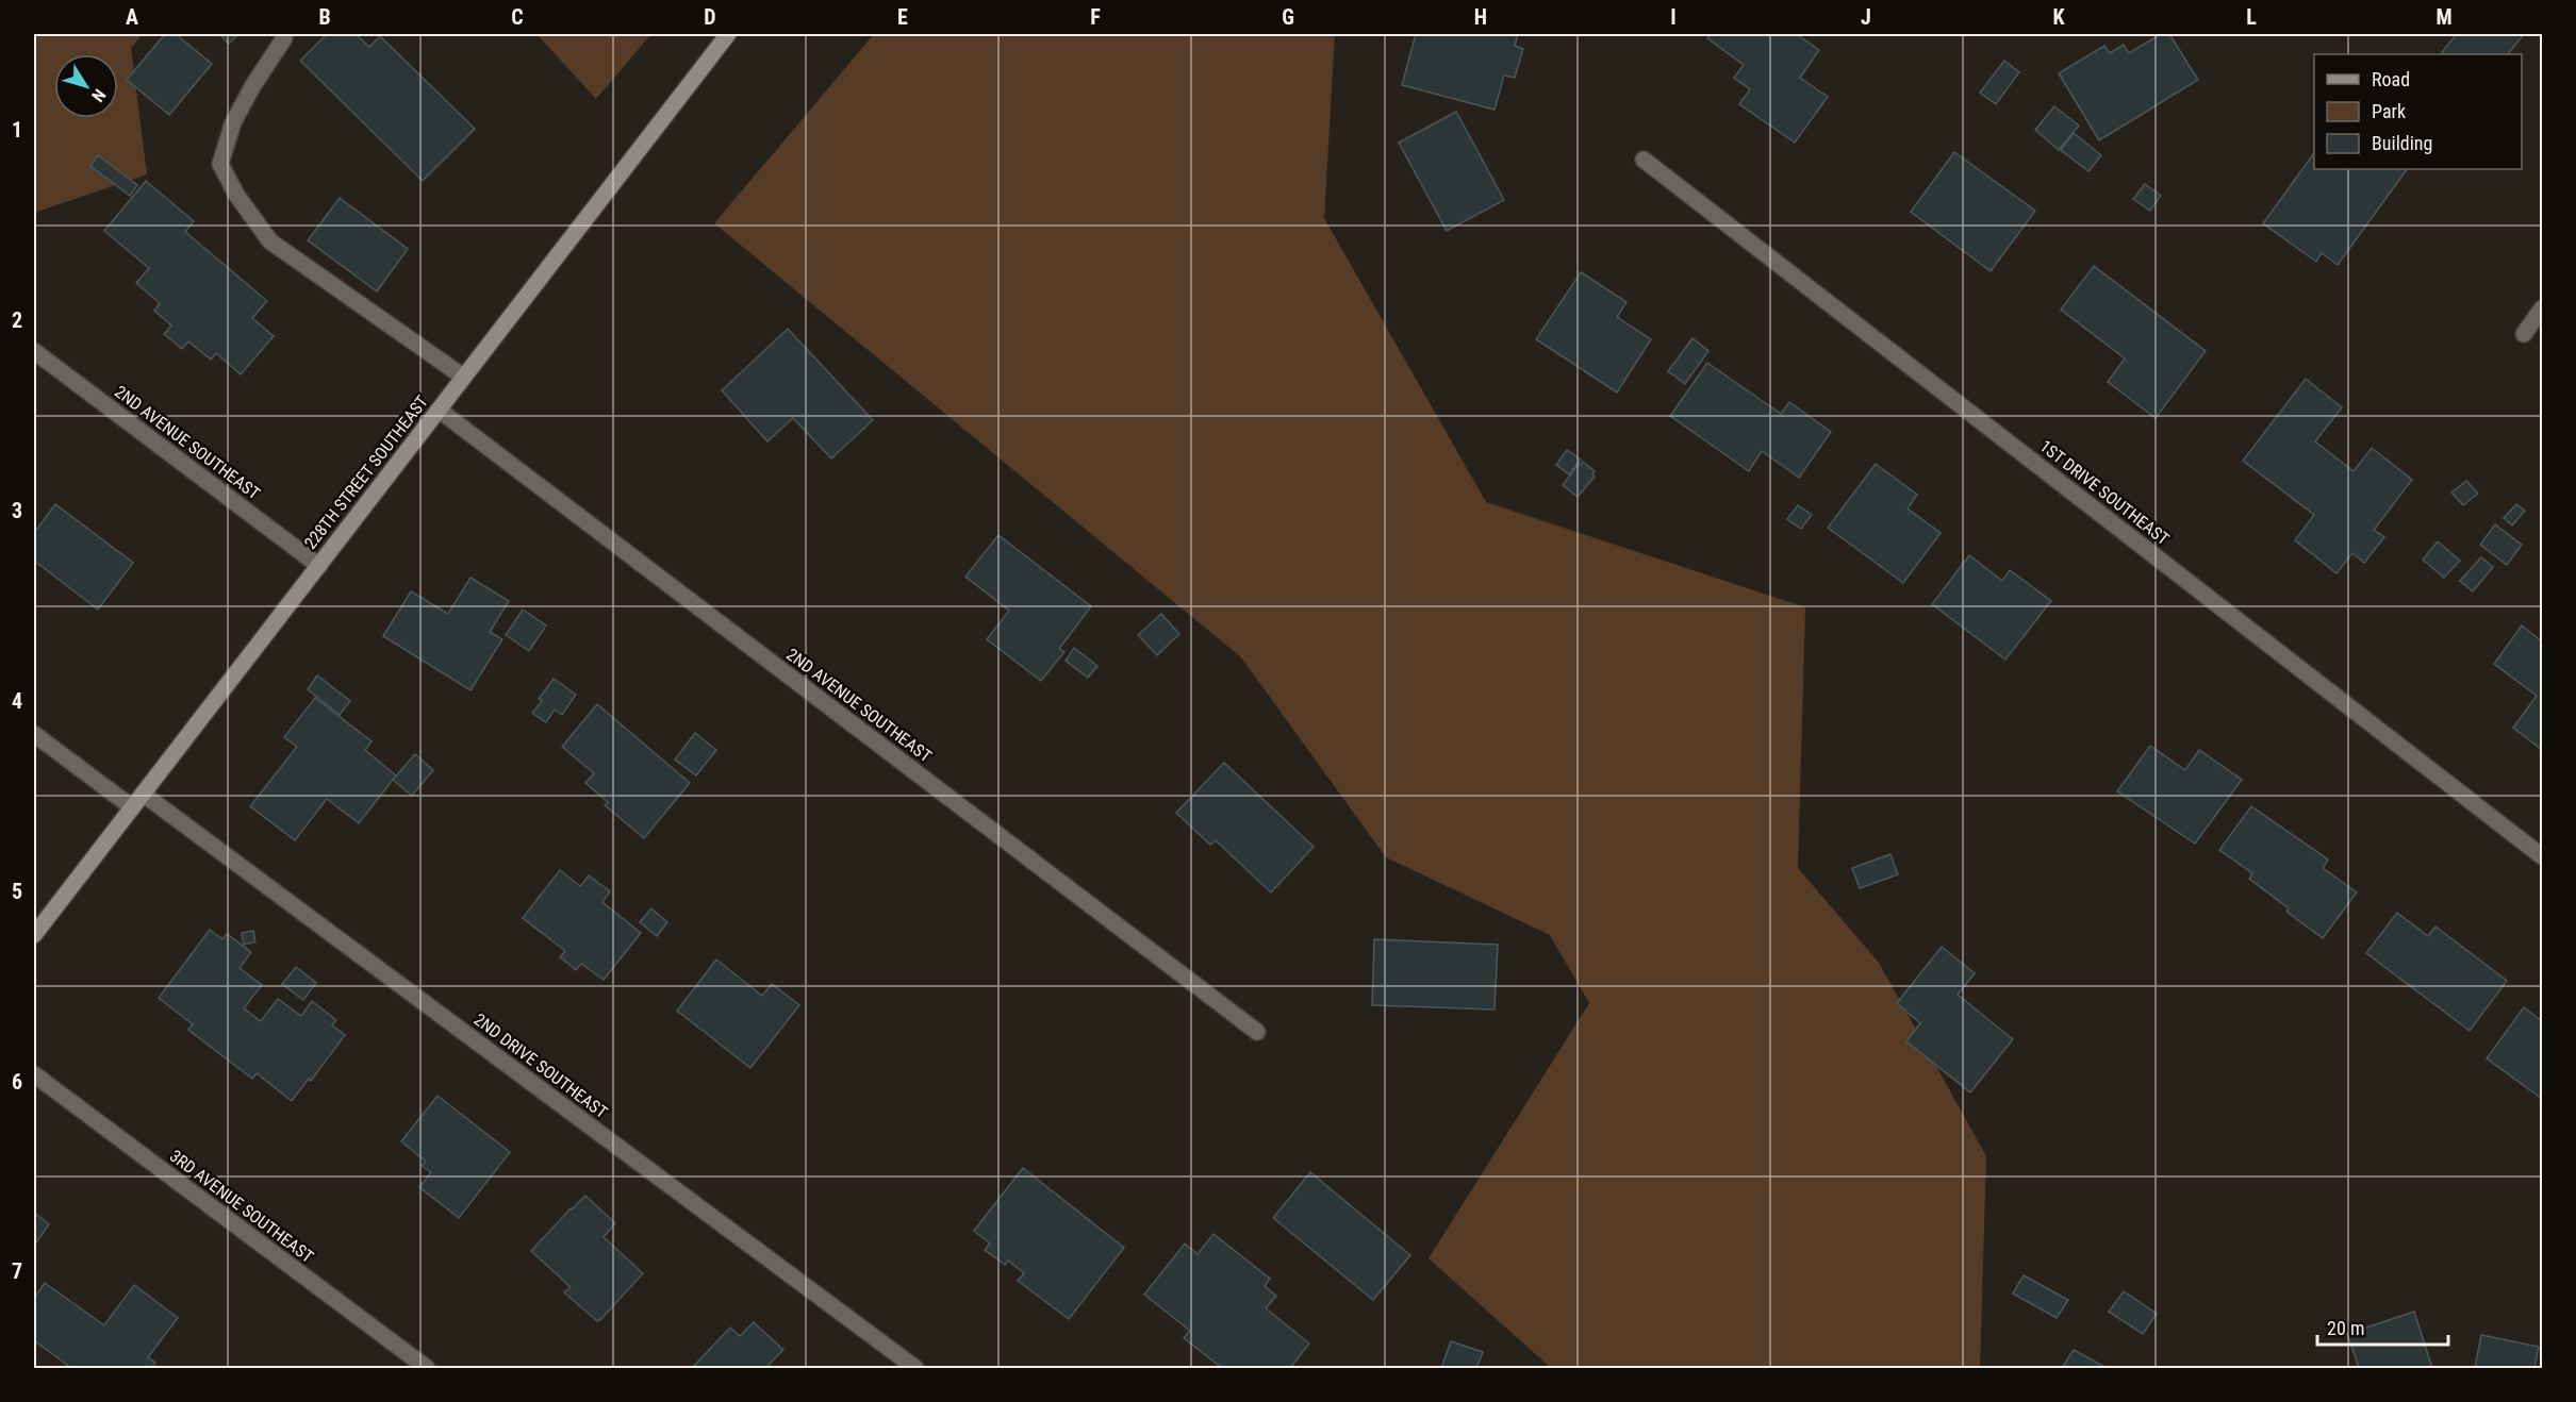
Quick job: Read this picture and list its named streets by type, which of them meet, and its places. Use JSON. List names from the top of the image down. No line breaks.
{"streets":{"main road":["228TH STREET SOUTHEAST"],"street":["2ND AVENUE SOUTHEAST","1ST DRIVE SOUTHEAST","2ND DRIVE SOUTHEAST","3RD AVENUE SOUTHEAST"]},"crossings":[["2ND AVENUE SOUTHEAST","228TH STREET SOUTHEAST"],["228TH STREET SOUTHEAST","2ND DRIVE SOUTHEAST"]],"legend":["Road","Park","Building"],"scale_bar":"20 m","north":"bottom right","grid":{"columns":["A","B","C","D","E","F","G","H","I","J","K","L","M"],"rows":["1","2","3","4","5","6","7"]}}
